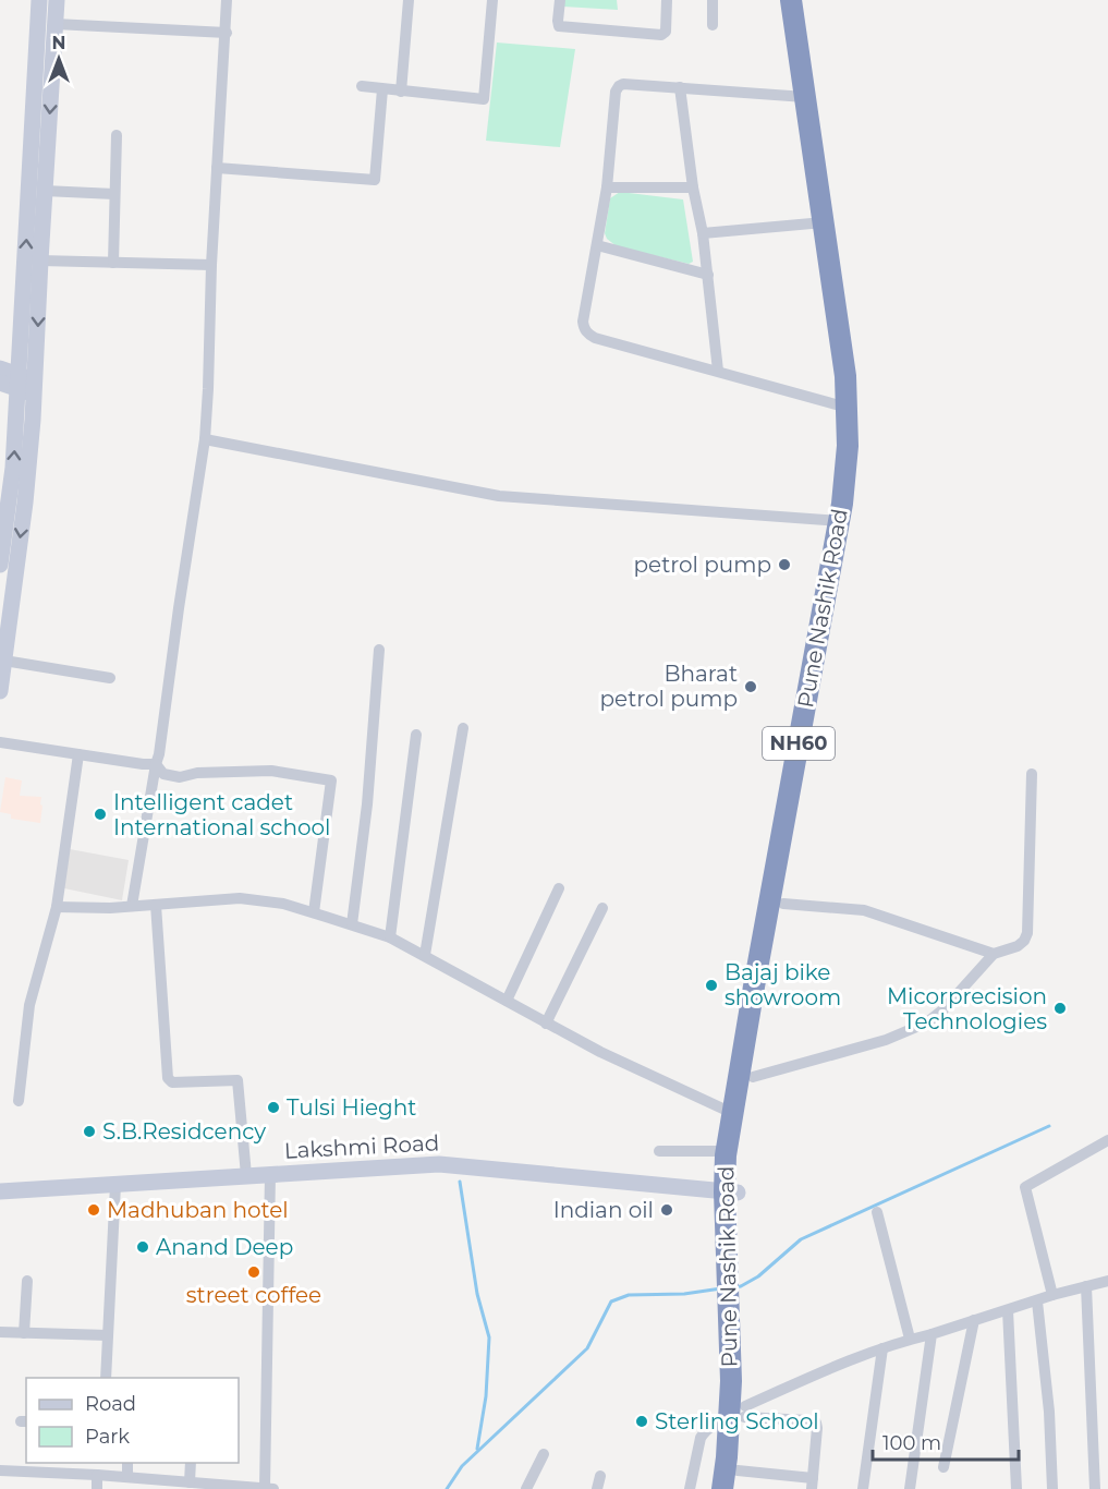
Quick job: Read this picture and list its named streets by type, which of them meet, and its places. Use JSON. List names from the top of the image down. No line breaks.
{"streets":{"highway":["Pune Nashik Road","NH60"],"main road":["Lakshmi Road"]},"crossings":[["Pune Nashik Road","Lakshmi Road"]],"places":["petrol pump","Bharat petrol pump","Intelligent cadet International school","Bajaj bike showroom","Micorprecision Technologies","Tulsi Hieght","S.B.Residcency","Madhuban hotel","Indian oil","Anand Deep","street coffee","Sterling School"],"legend":["Road","Park"],"scale_bar":"100 m","north":"top"}
